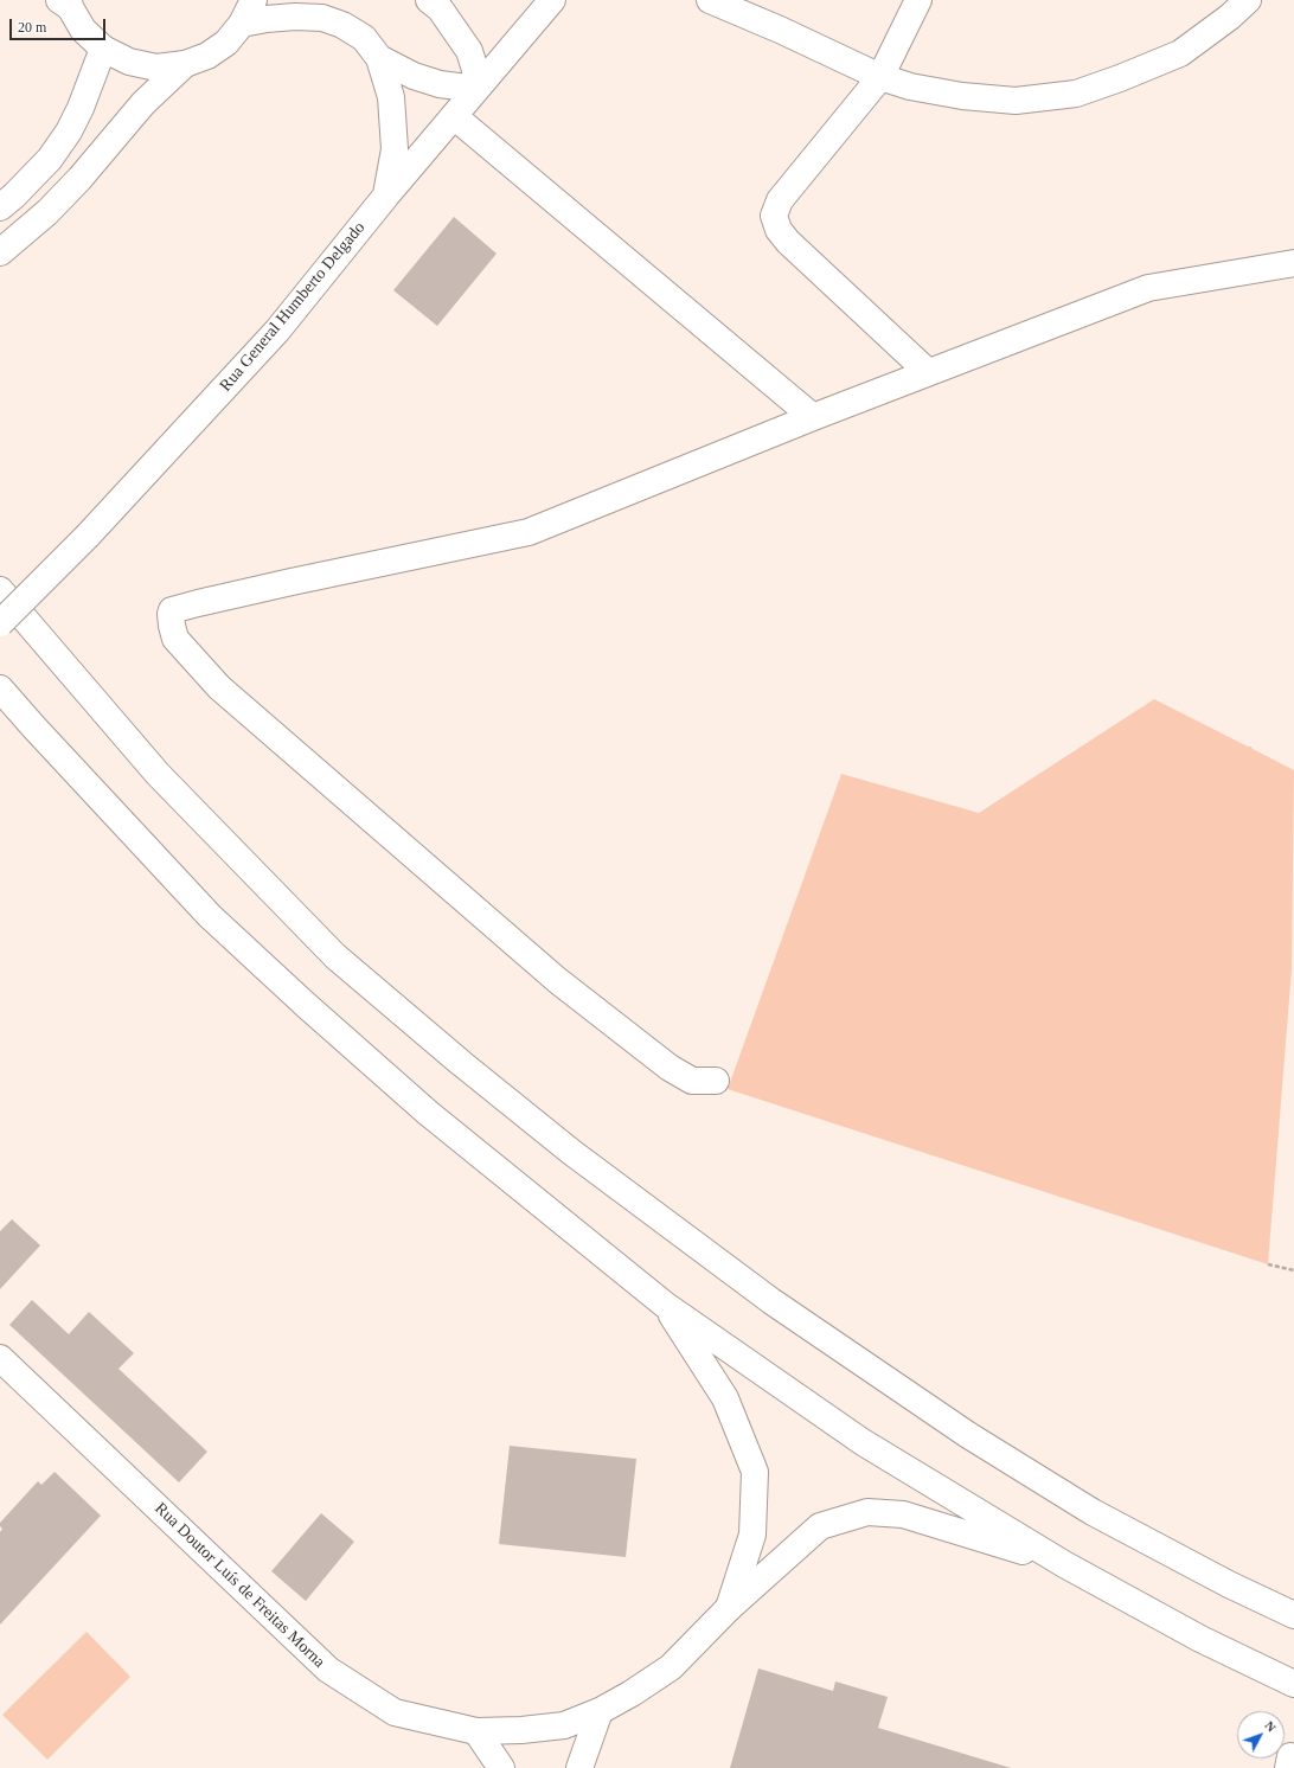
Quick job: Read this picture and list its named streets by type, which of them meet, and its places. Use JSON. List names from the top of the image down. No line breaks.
{"streets":{"main road":["Rua General Humberto Delgado","Rua Doutor Luís de Freitas Morna"]},"scale_bar":"20 m","north":"top right"}
